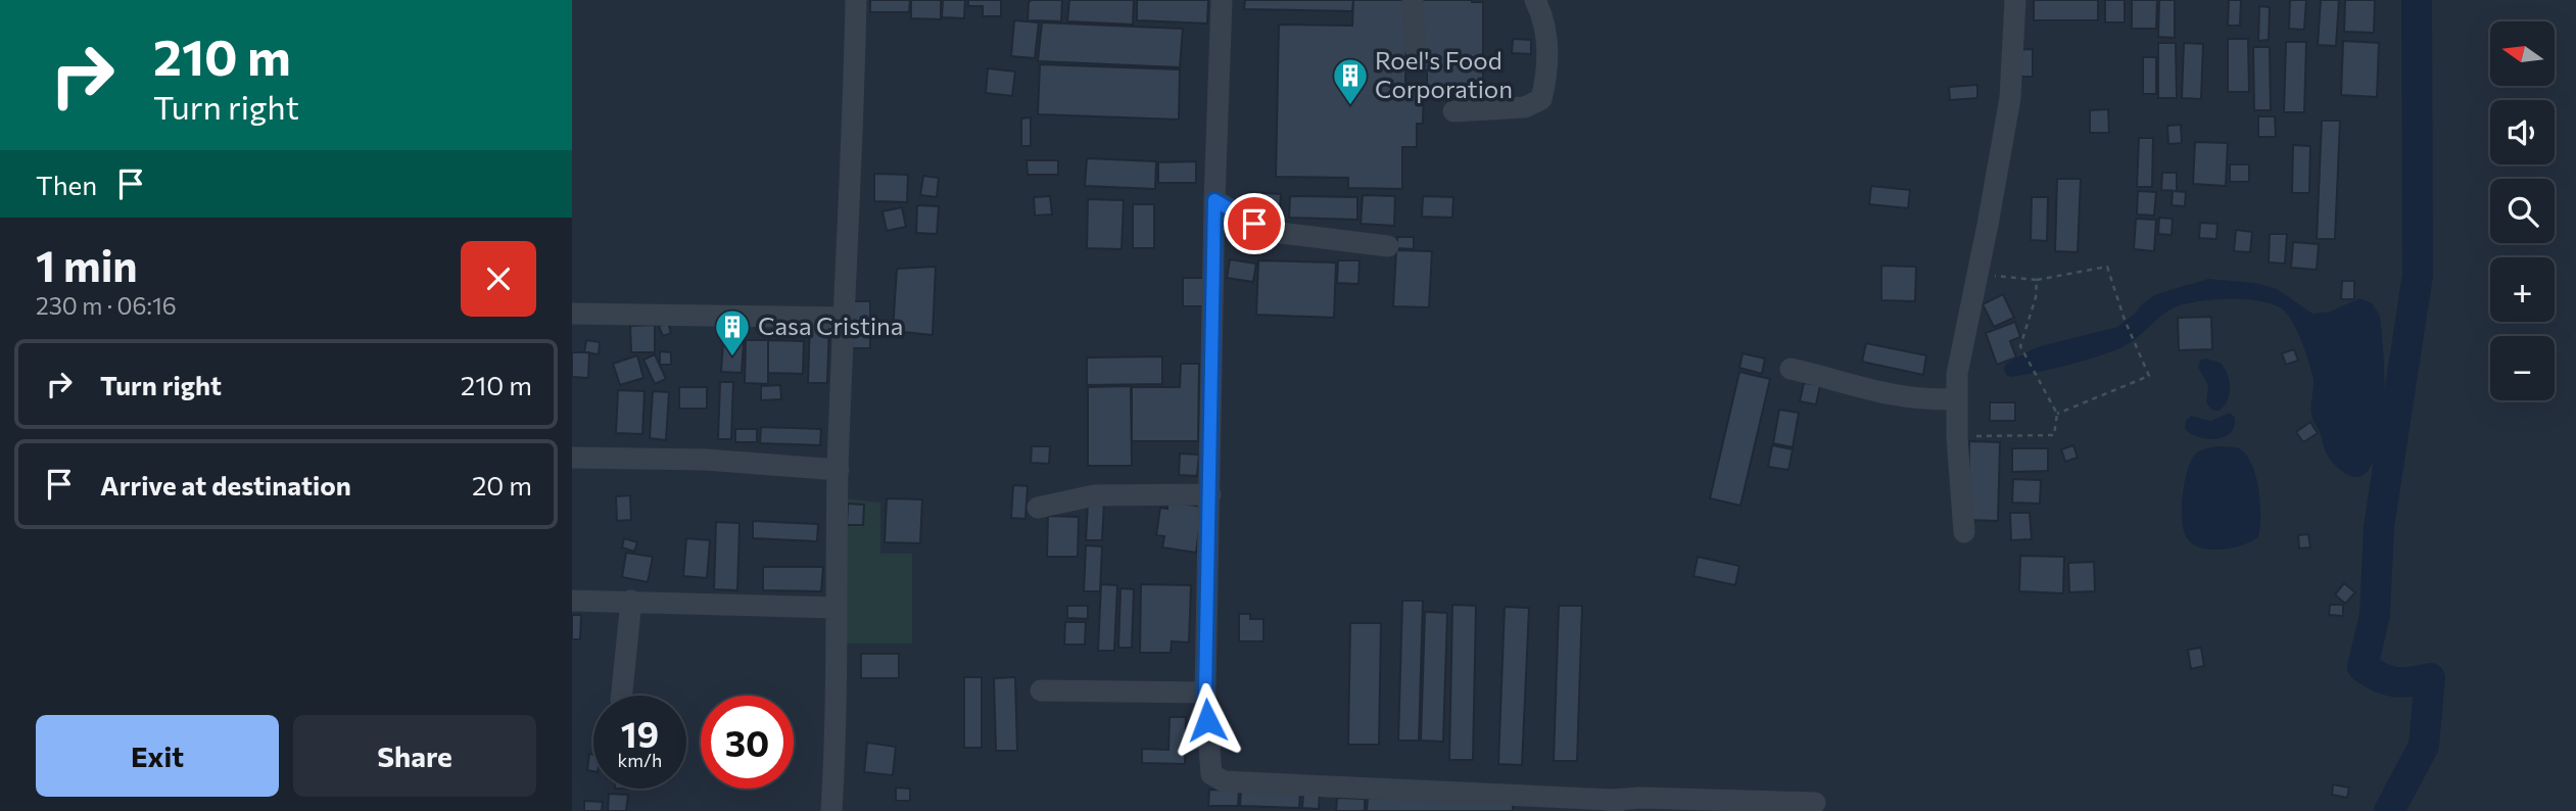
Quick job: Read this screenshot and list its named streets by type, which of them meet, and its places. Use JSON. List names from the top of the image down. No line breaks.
{"places":{"building":["Roel's Food Corporation","Casa Cristina"]},"north":"left","page":{"turn":["210 m","Turn right"],"map_buttons":["+","−"],"then":"Then","heading":["1 min","230 m · 06:16"],"list":[{"name":"Turn right","value":"210 m"},{"name":"Arrive at destination","value":"20 m"}],"speed":"19 km/h","limit":"30","buttons":["Exit","Share"]}}
